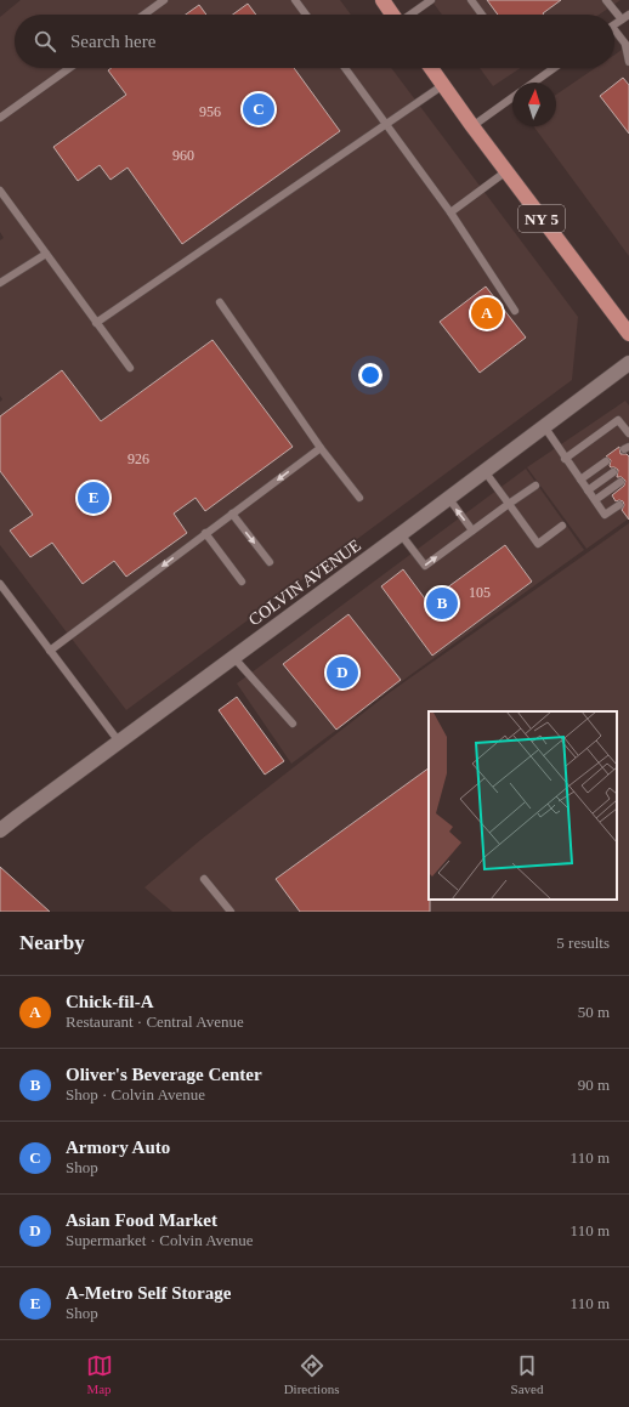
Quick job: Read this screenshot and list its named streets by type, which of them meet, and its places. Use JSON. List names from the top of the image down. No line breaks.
{"streets":{"main road":["NY 5"],"street":["COLVIN AVENUE"]},"house_numbers":["956","960","926","105"],"north":"top","page":{"search":"Search here","pins":["C","A","E","B","D"],"heading":["Nearby","5 results"],"list":[{"mark":"A","name":"Chick-fil-A","note":"Restaurant · Central Avenue","value":"50 m"},{"mark":"B","name":"Oliver's Beverage Center","note":"Shop · Colvin Avenue","value":"90 m"},{"mark":"C","name":"Armory Auto","note":"Shop","value":"110 m"},{"mark":"D","name":"Asian Food Market","note":"Supermarket · Colvin Avenue","value":"110 m"},{"mark":"E","name":"A-Metro Self Storage","note":"Shop","value":"110 m"}],"nav":["Map","Directions","Saved"]}}
